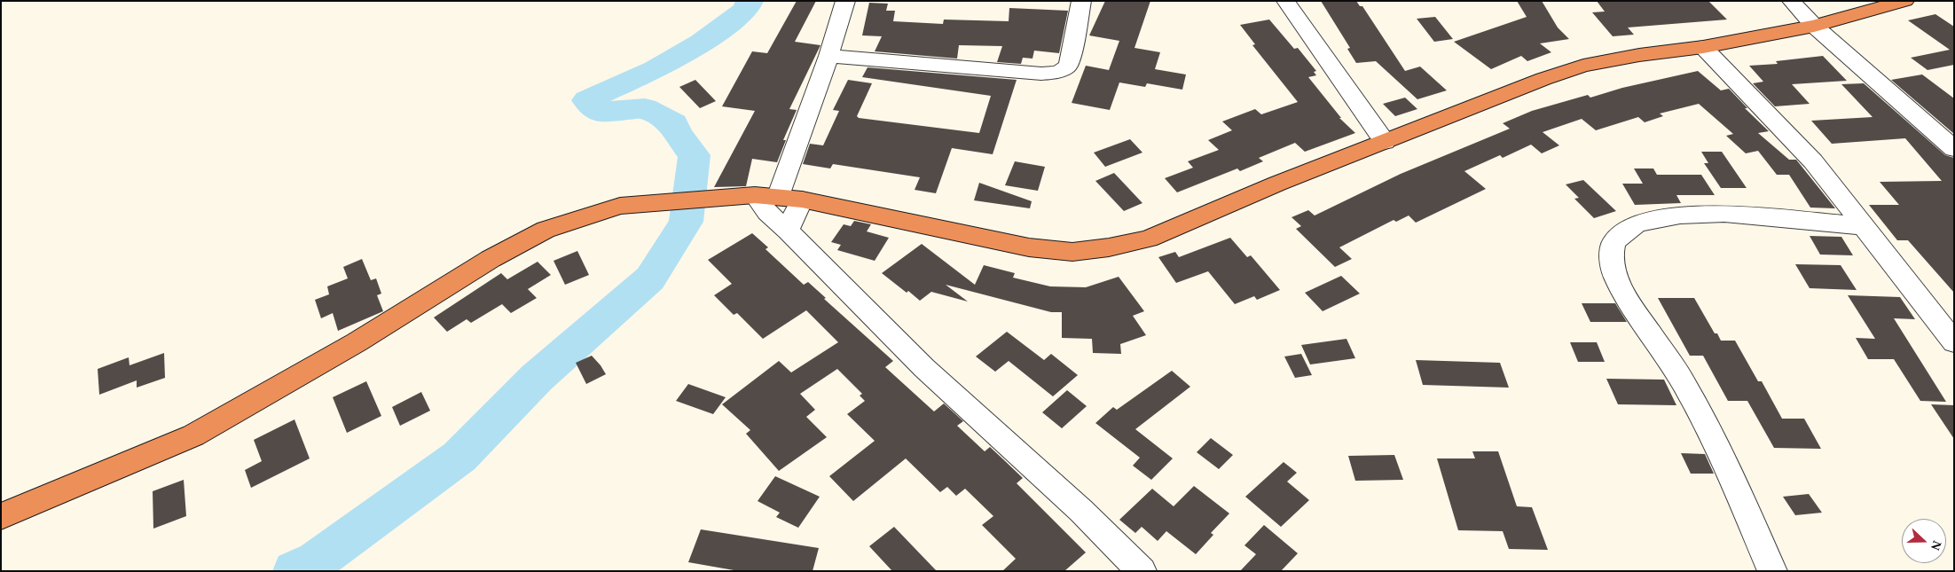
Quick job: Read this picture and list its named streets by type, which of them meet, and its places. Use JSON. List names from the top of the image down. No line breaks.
{"north":"right"}
